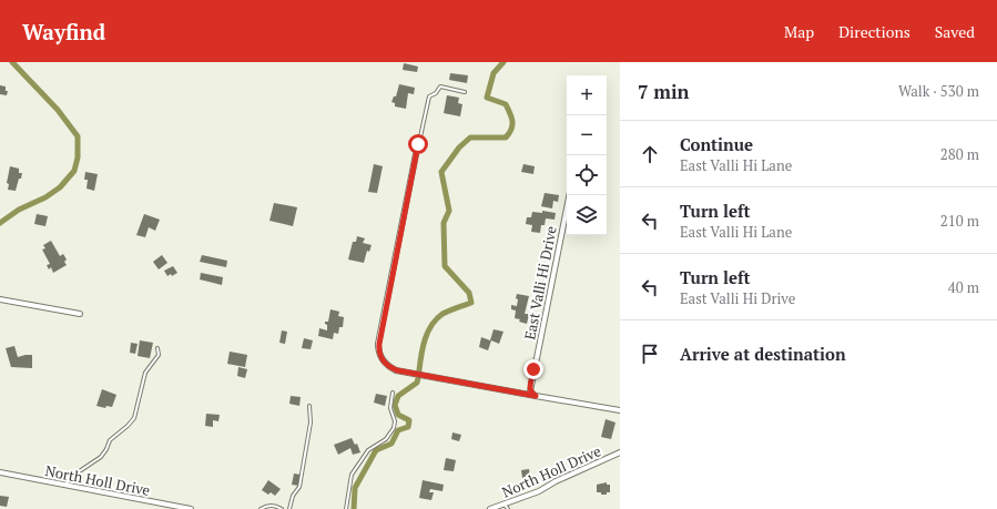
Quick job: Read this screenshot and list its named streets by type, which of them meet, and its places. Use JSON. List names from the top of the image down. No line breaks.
{"streets":{"street":["East Valli Hi Drive","North Holl Drive"]},"page":{"header":"Wayfind","nav":["Map","Directions","Saved"],"heading":["7 min","Walk · 530 m"],"map_buttons":["+","−"],"list":[["Continue","East Valli Hi Lane","280 m"],["Turn left","East Valli Hi Lane","210 m"],["Turn left","East Valli Hi Drive","40 m"],"Arrive at destination"]}}
